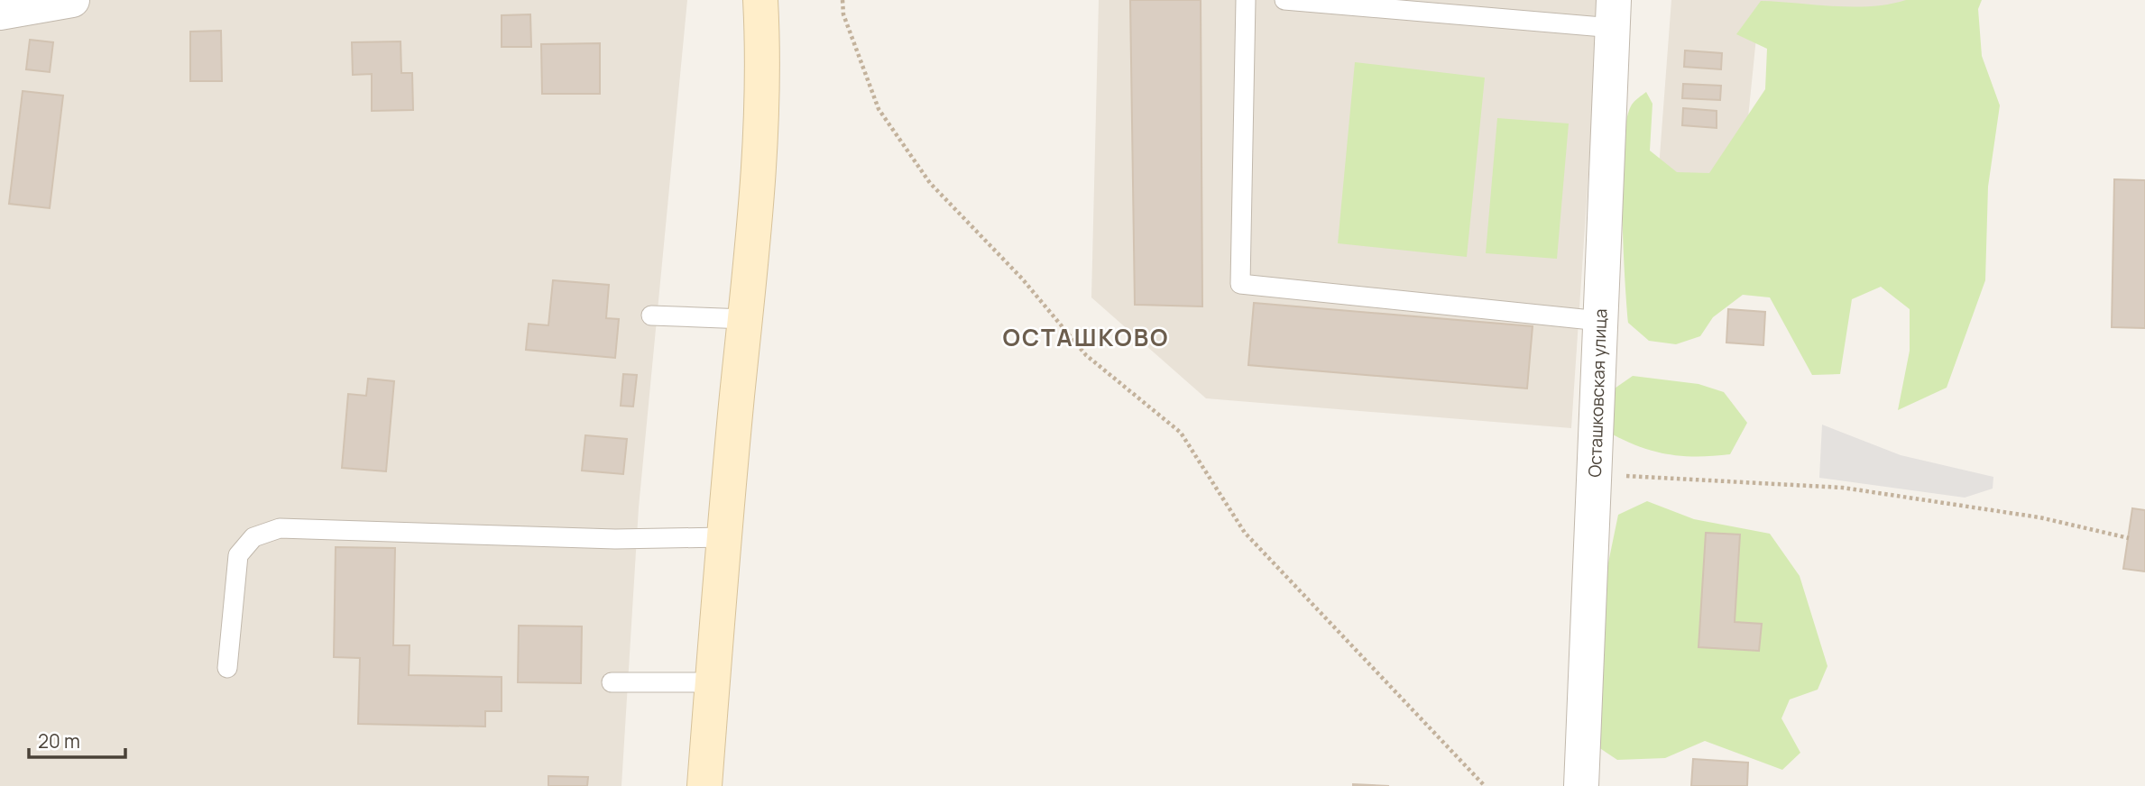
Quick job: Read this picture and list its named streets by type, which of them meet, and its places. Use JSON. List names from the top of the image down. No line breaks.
{"streets":{"street":["Осташковская улица"]},"districts":["ОСТАШКОВО"],"scale_bar":"20 m"}
